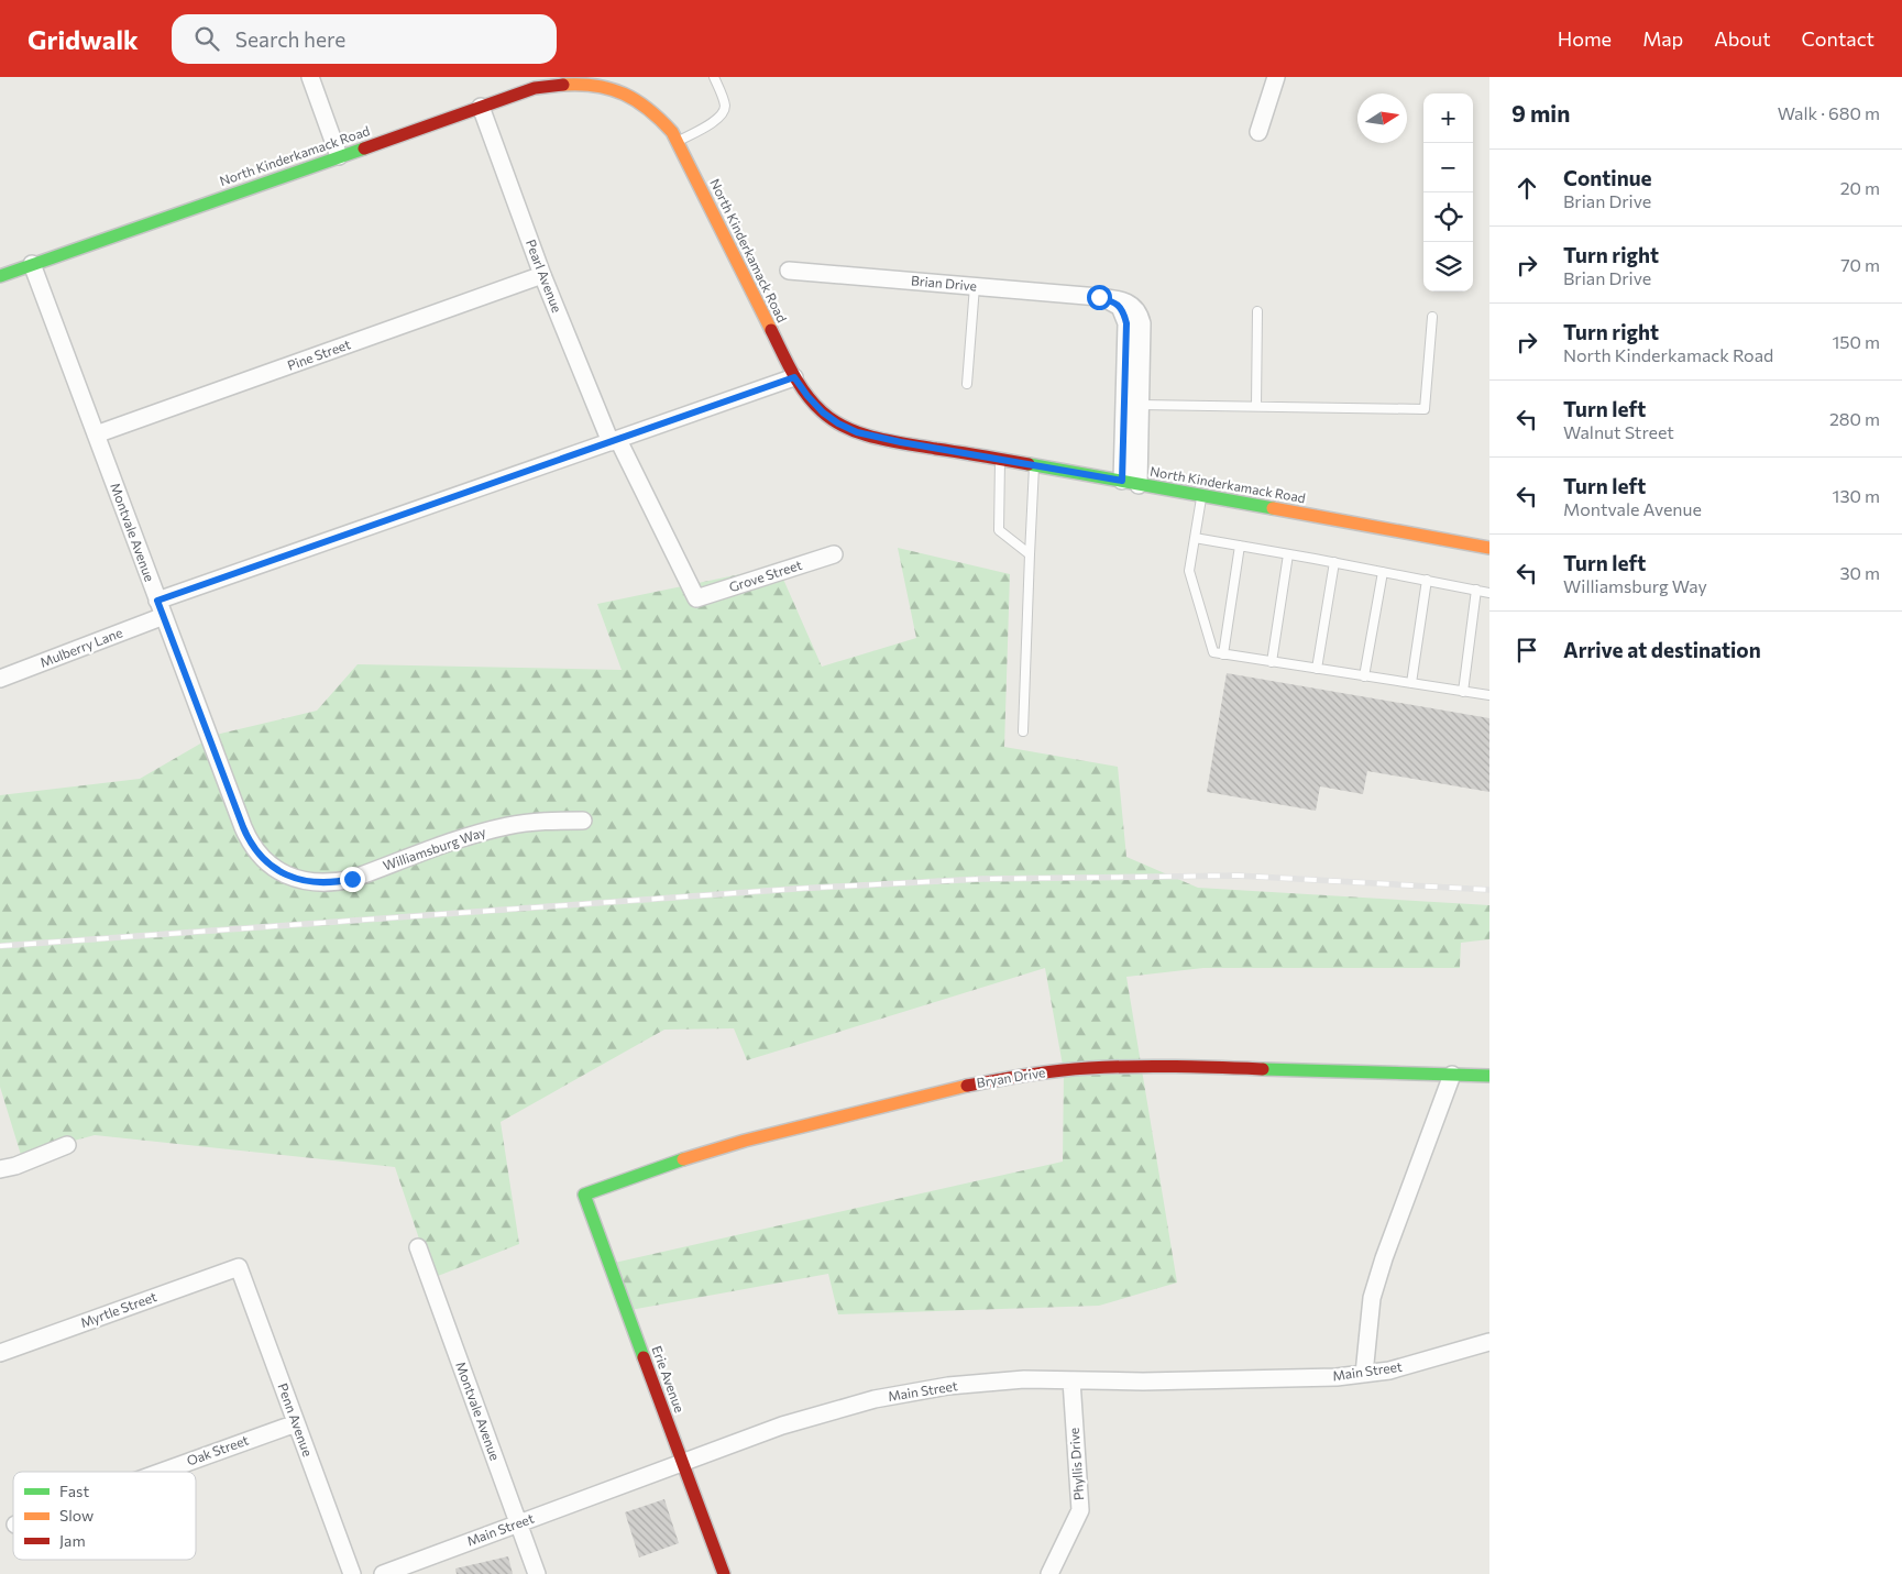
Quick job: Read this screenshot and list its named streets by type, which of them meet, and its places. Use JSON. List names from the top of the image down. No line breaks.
{"streets":{"main road":["North Kinderkamack Road","Bryan Drive","Erie Avenue"],"street":["Pearl Avenue","Brian Drive","Pine Street","Montvale Avenue","Grove Street","Mulberry Lane","Williamsburg Way","Myrtle Street","Main Street","Penn Avenue","Oak Street","Phyllis Drive"]},"crossings":[["North Kinderkamack Road","Pearl Avenue"],["North Kinderkamack Road","Brian Drive"],["North Kinderkamack Road","Montvale Avenue"],["North Kinderkamack Road","Mulberry Lane"],["Pearl Avenue","Pine Street"],["Pearl Avenue","Grove Street"],["Pearl Avenue","Mulberry Lane"],["Pine Street","Montvale Avenue"],["Montvale Avenue","Mulberry Lane"],["Montvale Avenue","Williamsburg Way"],["Montvale Avenue","Main Street"],["Bryan Drive","Erie Avenue"],["Myrtle Street","Penn Avenue"],["Main Street","Erie Avenue"],["Main Street","Phyllis Drive"],["Penn Avenue","Oak Street"]],"legend":["Fast","Slow","Jam"],"north":"right","page":{"header":"Gridwalk","search":"Search here","nav":["Home","Map","About","Contact"],"heading":["9 min","Walk · 680 m"],"map_buttons":["+","−"],"list":[["Continue","Brian Drive","20 m"],["Turn right","Brian Drive","70 m"],["Turn right","North Kinderkamack Road","150 m"],["Turn left","Walnut Street","280 m"],["Turn left","Montvale Avenue","130 m"],["Turn left","Williamsburg Way","30 m"],"Arrive at destination"]}}
